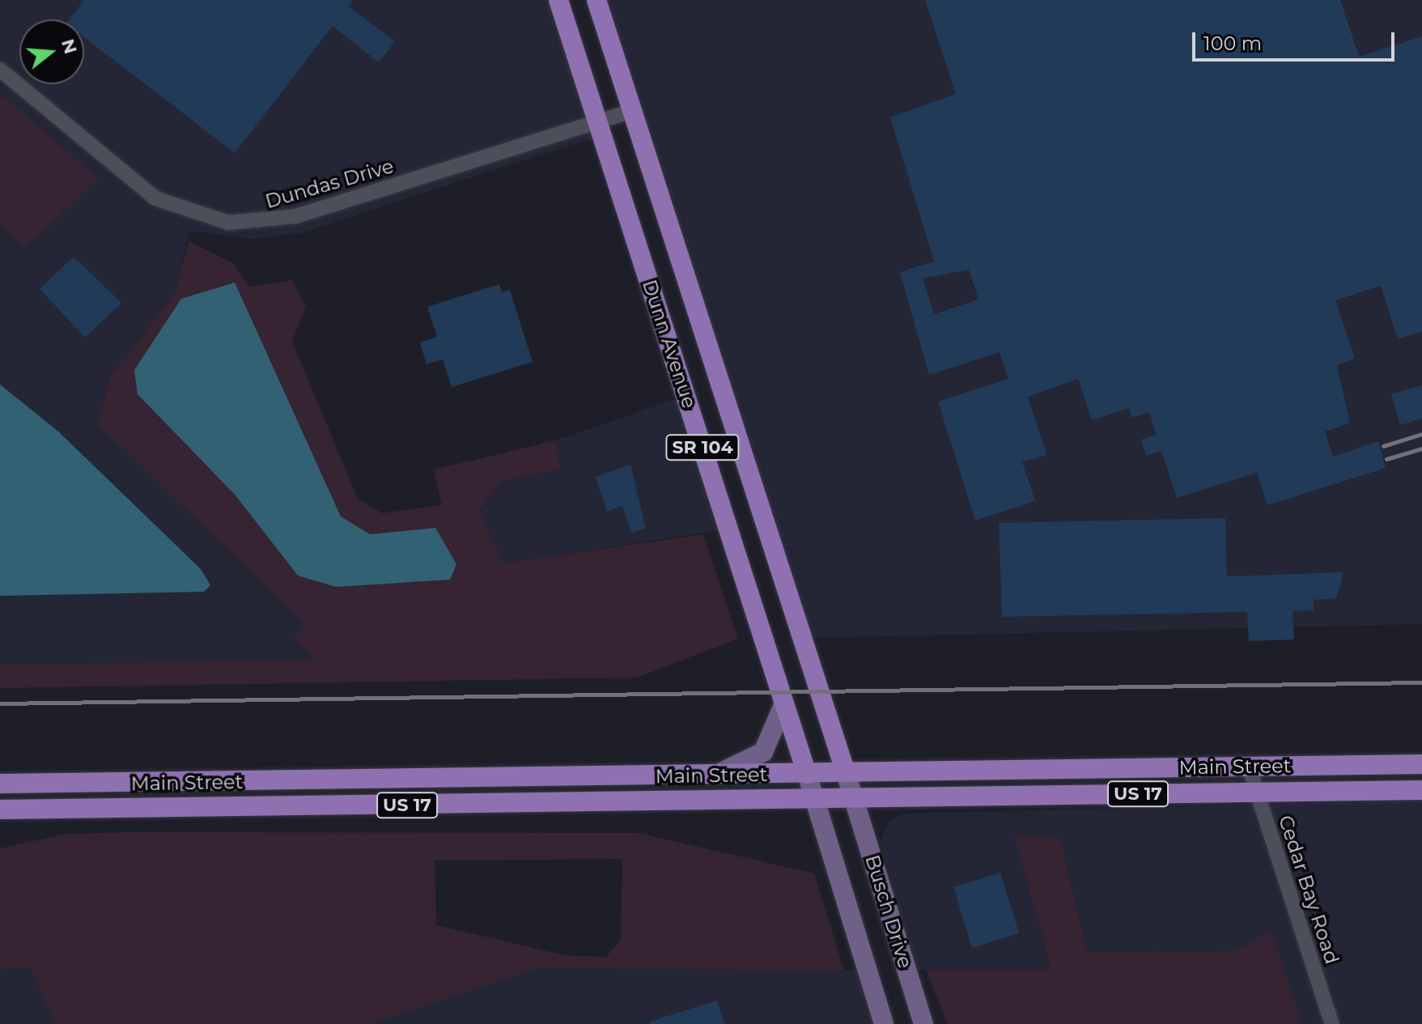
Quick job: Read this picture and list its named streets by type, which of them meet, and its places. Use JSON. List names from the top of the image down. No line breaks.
{"streets":{"main road":["Dunn Avenue","SR 104","Main Street","US 17"],"street":["Dundas Drive","Cedar Bay Road","Busch Drive"]},"crossings":[["Dundas Drive","Dunn Avenue"],["Dunn Avenue","Main Street"],["Dunn Avenue","Busch Drive"],["Main Street","Cedar Bay Road"],["Main Street","Busch Drive"]],"scale_bar":"100 m","north":"right"}
